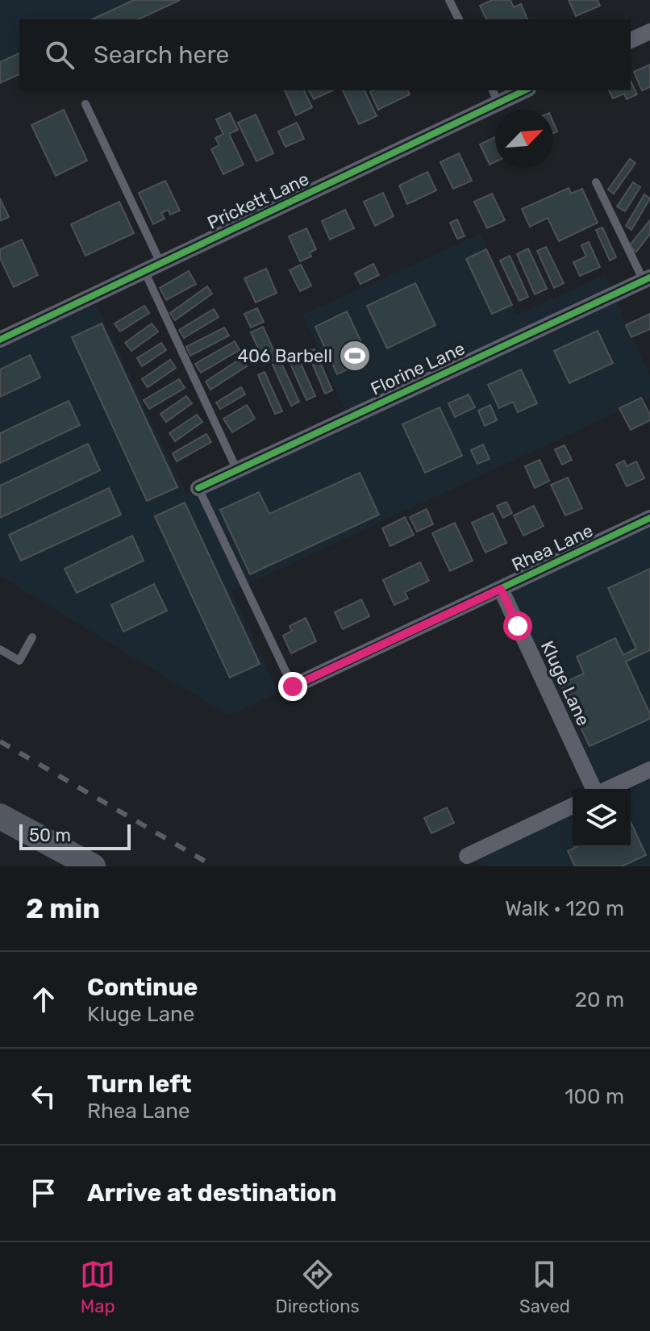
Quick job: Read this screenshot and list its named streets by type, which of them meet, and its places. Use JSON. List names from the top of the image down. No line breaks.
{"streets":{"street":["Prickett Lane","Florine Lane","Rhea Lane","Kluge Lane"]},"crossings":[["Rhea Lane","Kluge Lane"]],"places":{"sports":["406 Barbell"]},"scale_bar":"50 m","north":"top right","page":{"search":"Search here","scale":"50 m","heading":["2 min","Walk · 120 m"],"list":[["Continue","Kluge Lane","20 m"],["Turn left","Rhea Lane","100 m"],"Arrive at destination"],"nav":["Map","Directions","Saved"]}}
